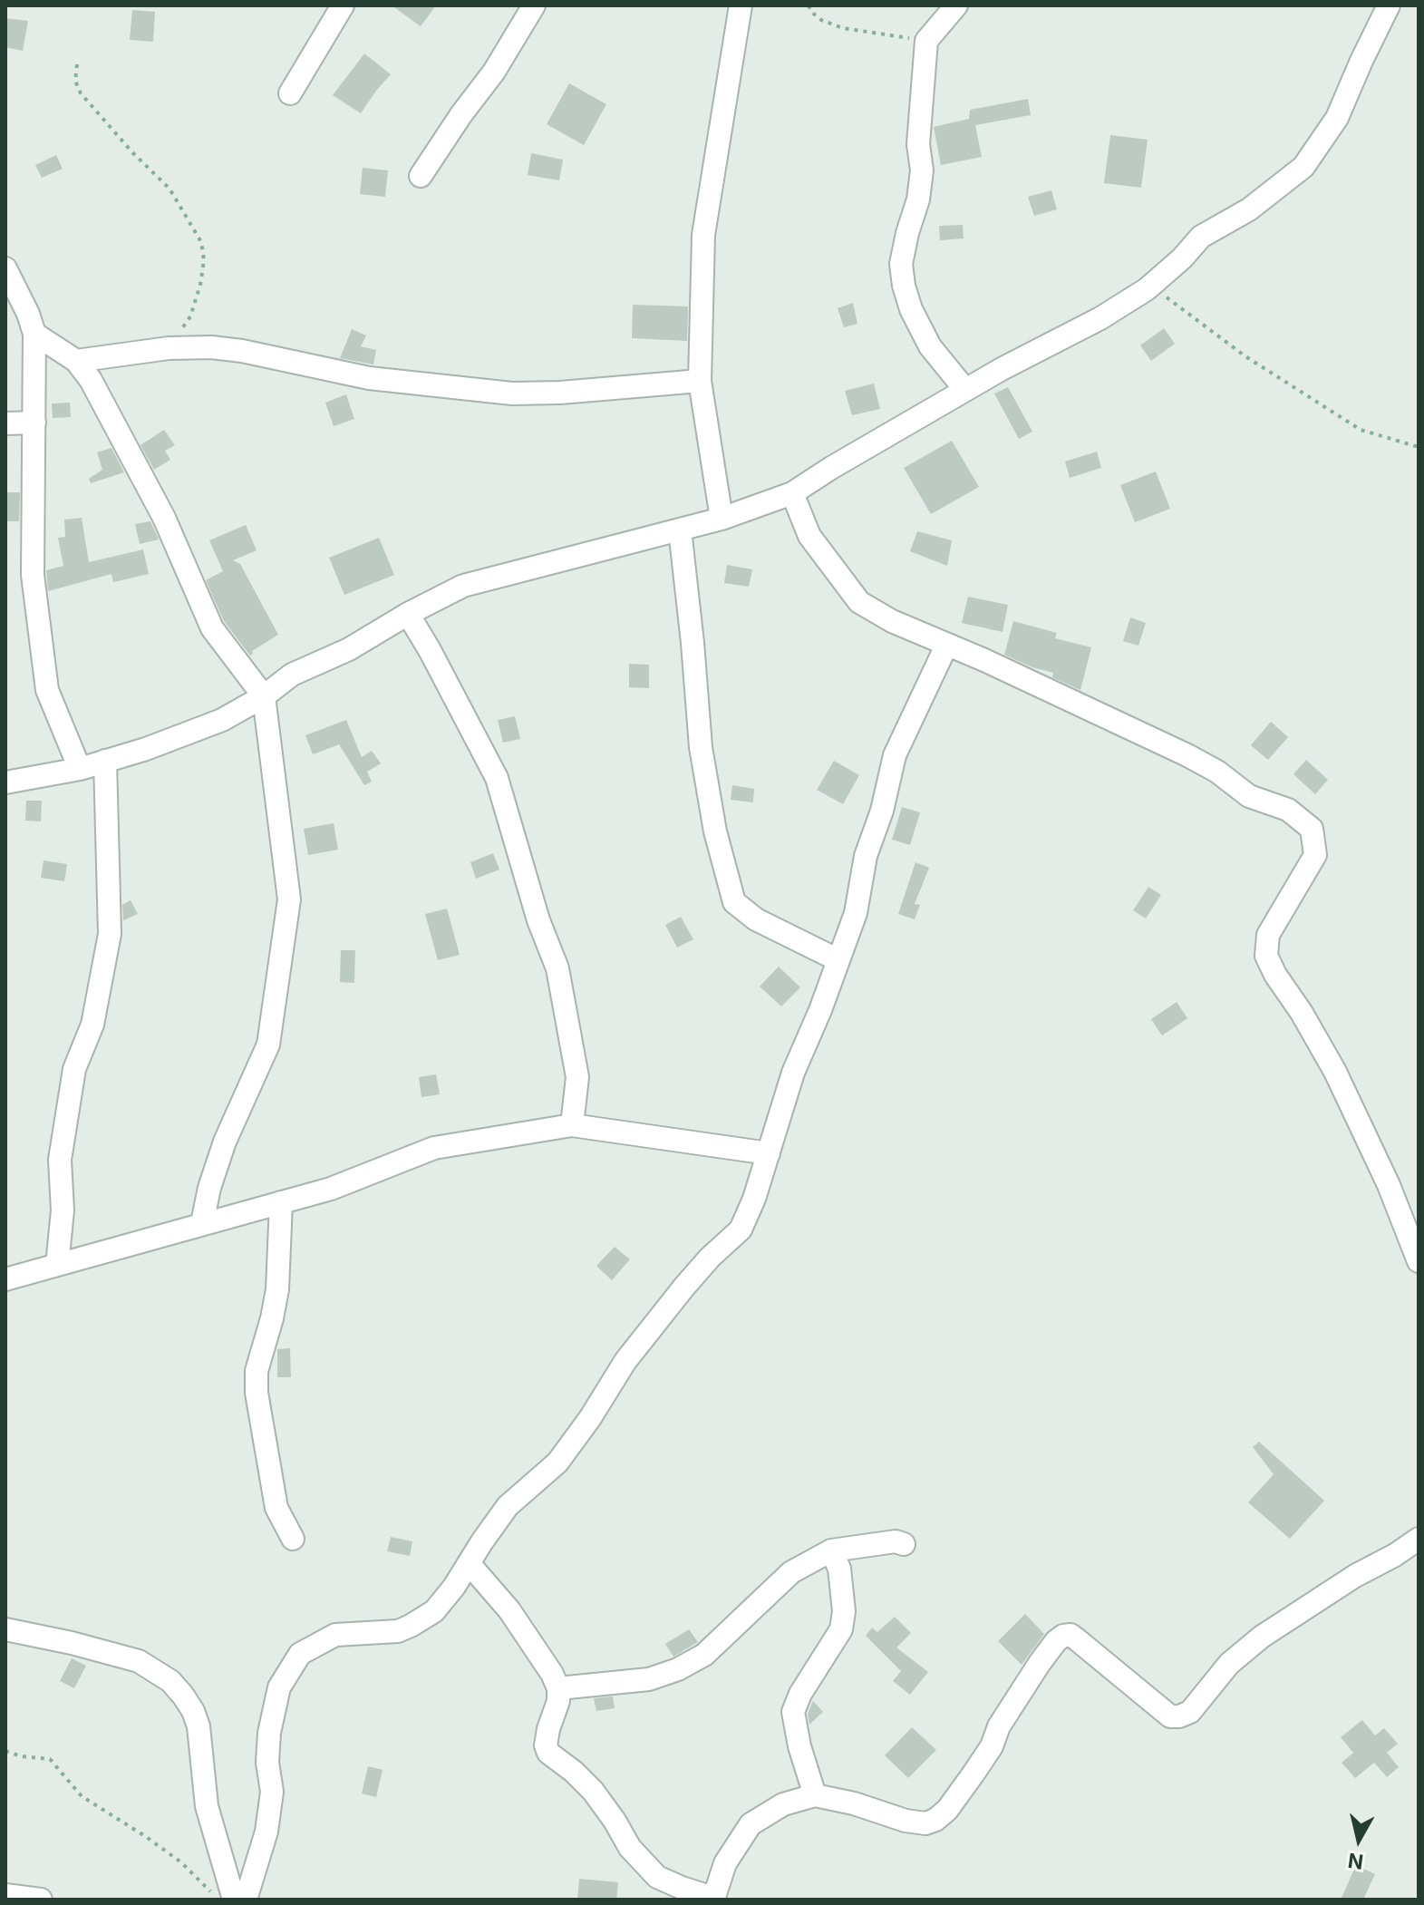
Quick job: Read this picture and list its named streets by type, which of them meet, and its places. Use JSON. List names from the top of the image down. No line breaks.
{"north":"bottom"}
